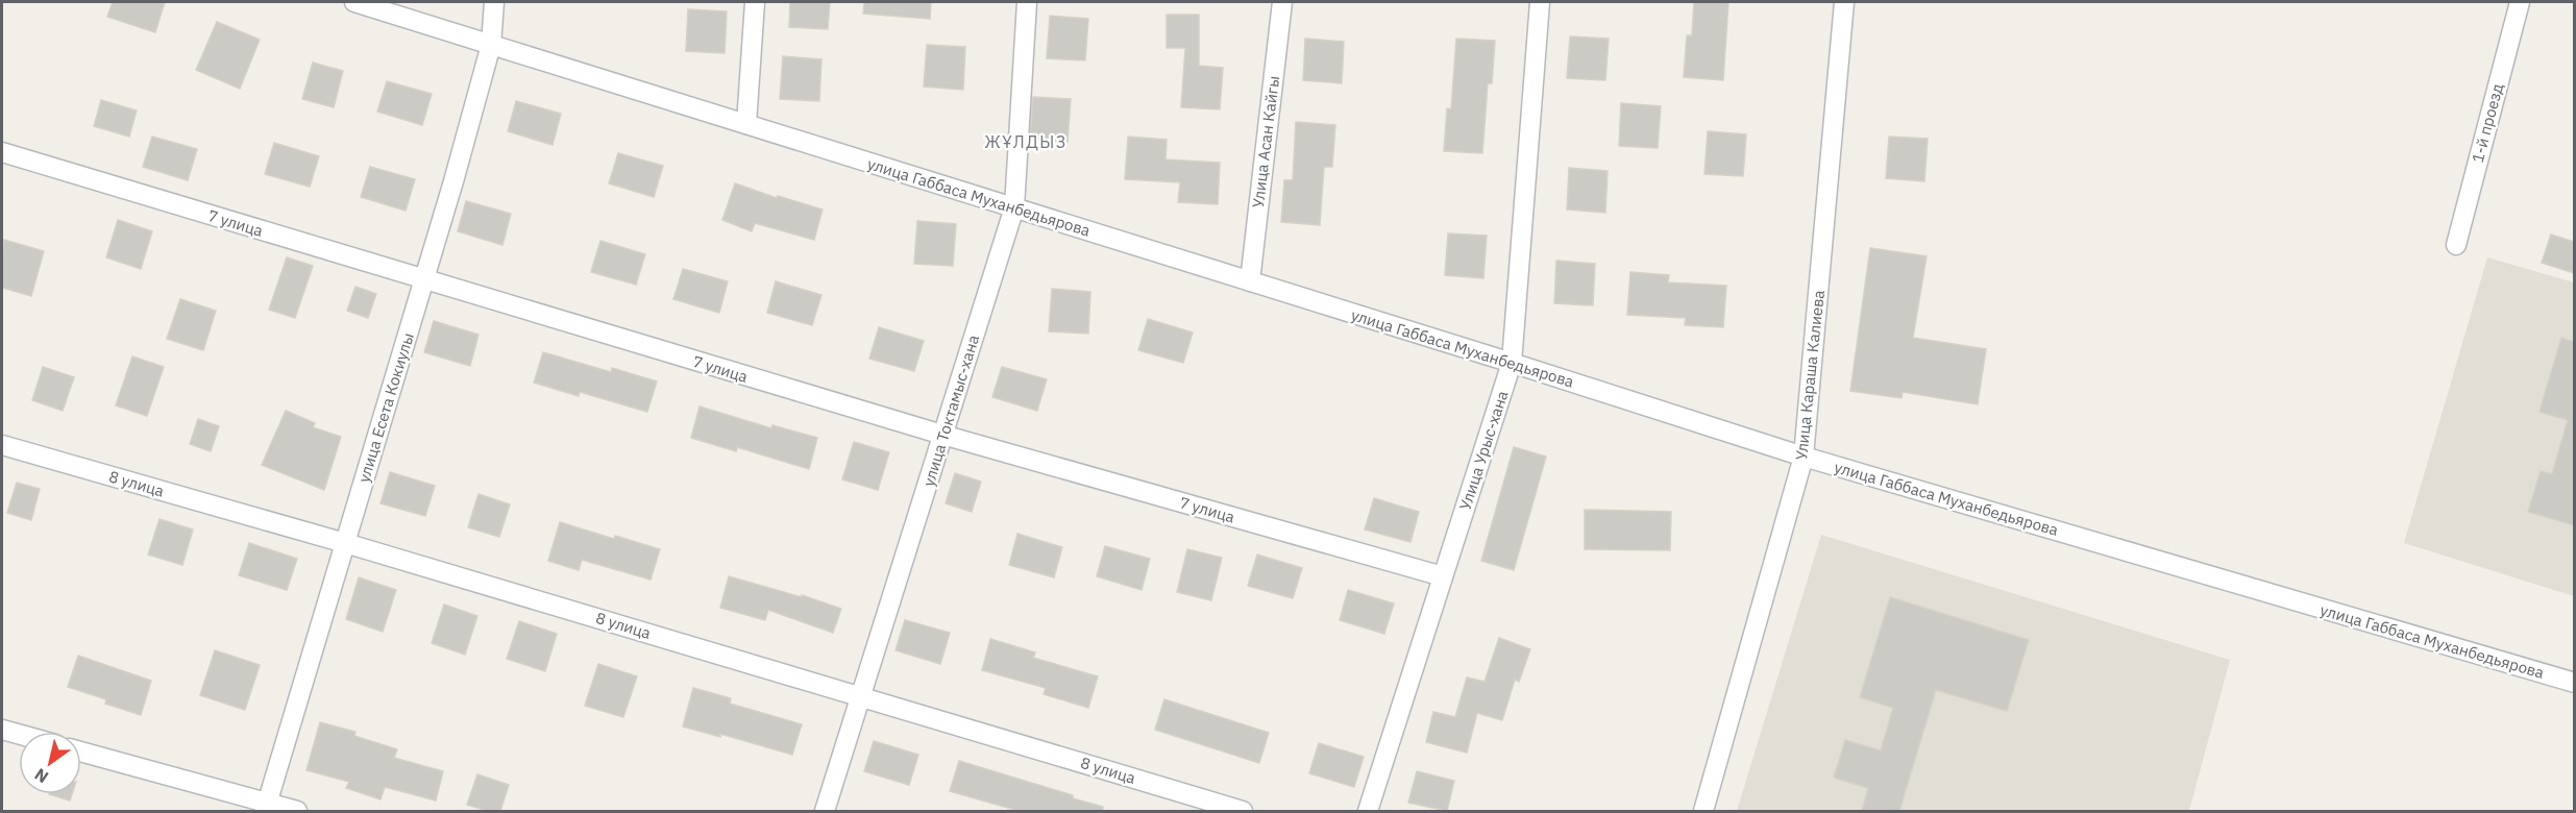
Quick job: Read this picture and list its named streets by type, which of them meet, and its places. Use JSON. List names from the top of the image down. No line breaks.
{"streets":{"street":["1-й проезд","Улица Асан Кайгы","улица Габбаса Муханбедьярова","7 улица","Улица Караша Калиева","улица Есета Кокиулы","улица Токтамыс-хана","Улица Урыс-хана","8 улица"]},"crossings":[["Улица Асан Кайгы","улица Габбаса Муханбедьярова"],["улица Габбаса Муханбедьярова","Улица Караша Калиева"],["улица Габбаса Муханбедьярова","улица Есета Кокиулы"],["улица Габбаса Муханбедьярова","улица Токтамыс-хана"],["улица Габбаса Муханбедьярова","Улица Урыс-хана"],["7 улица","улица Есета Кокиулы"],["7 улица","улица Токтамыс-хана"],["7 улица","Улица Урыс-хана"],["улица Есета Кокиулы","8 улица"],["улица Токтамыс-хана","8 улица"]],"districts":["ЖҰЛДЫЗ"],"north":"bottom left"}
